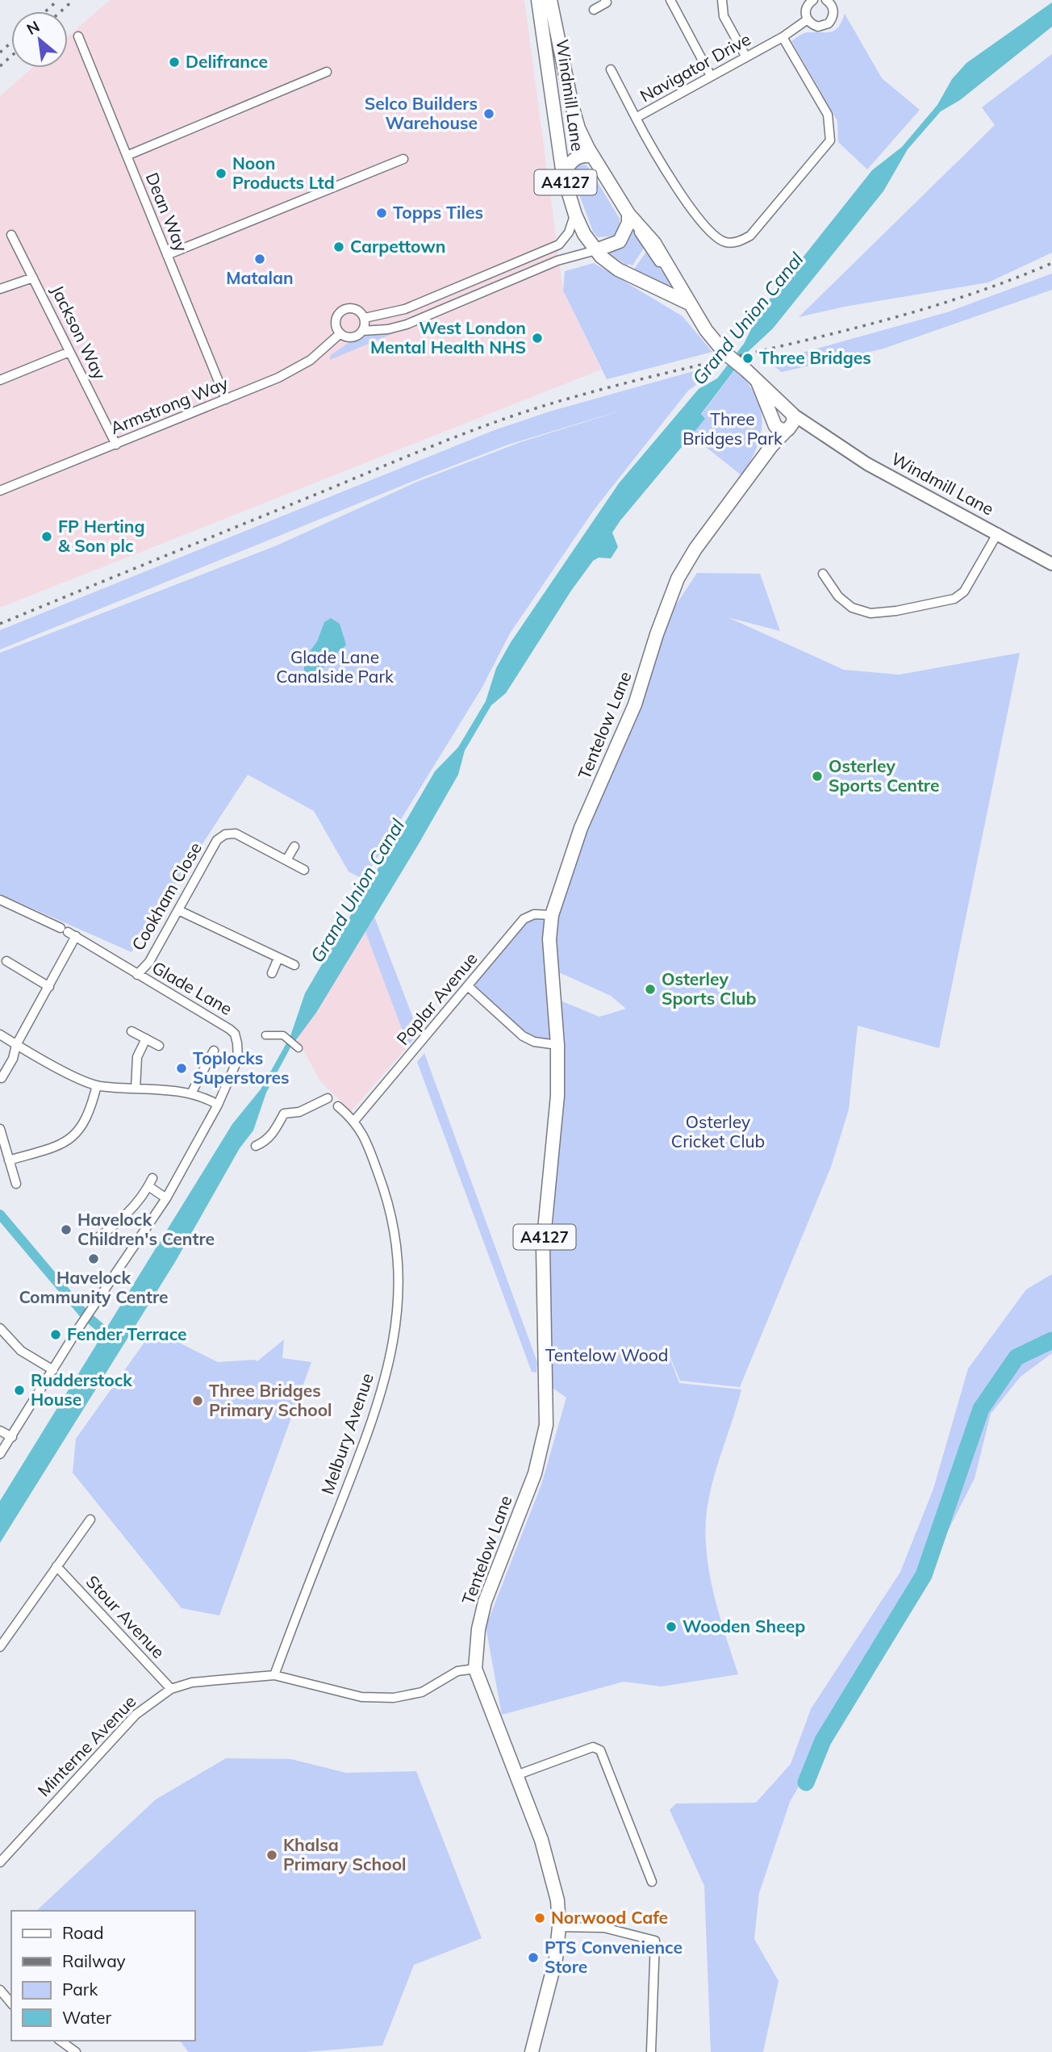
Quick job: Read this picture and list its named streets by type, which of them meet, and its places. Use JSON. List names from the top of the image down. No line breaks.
{"streets":{"main road":["Windmill Lane","A4127","Tentelow Lane"],"street":["Navigator Drive","Dean Way","Jackson Way","Armstrong Way","Cookham Close","Glade Lane","Poplar Avenue","Melbury Avenue","Stour Avenue","Minterne Avenue"]},"crossings":[["Windmill Lane","Tentelow Lane"],["Dean Way","Armstrong Way"],["Jackson Way","Armstrong Way"],["Tentelow Lane","Poplar Avenue"],["Tentelow Lane","Minterne Avenue"],["Cookham Close","Glade Lane"],["Poplar Avenue","Melbury Avenue"],["Melbury Avenue","Minterne Avenue"],["Stour Avenue","Minterne Avenue"]],"water":["Grand Union Canal"],"parks":["Three Bridges Park","Glade Lane Canalside Park","Osterley Cricket Club","Tentelow Wood"],"places":["Delifrance","Selco Builders Warehouse","Noon Products Ltd","Topps Tiles","Carpettown","Matalan","West London Mental Health NHS","Three Bridges","FP Herting & Son plc","Osterley Sports Centre","Osterley Sports Club","Toplocks Superstores","Havelock Children's Centre","Havelock Community Centre","Fender Terrace","Rudderstock House","Three Bridges Primary School","Wooden Sheep","Khalsa Primary School","Norwood Cafe","PTS Convenience Store"],"legend":["Road","Railway","Park","Water"],"north":"top left"}
